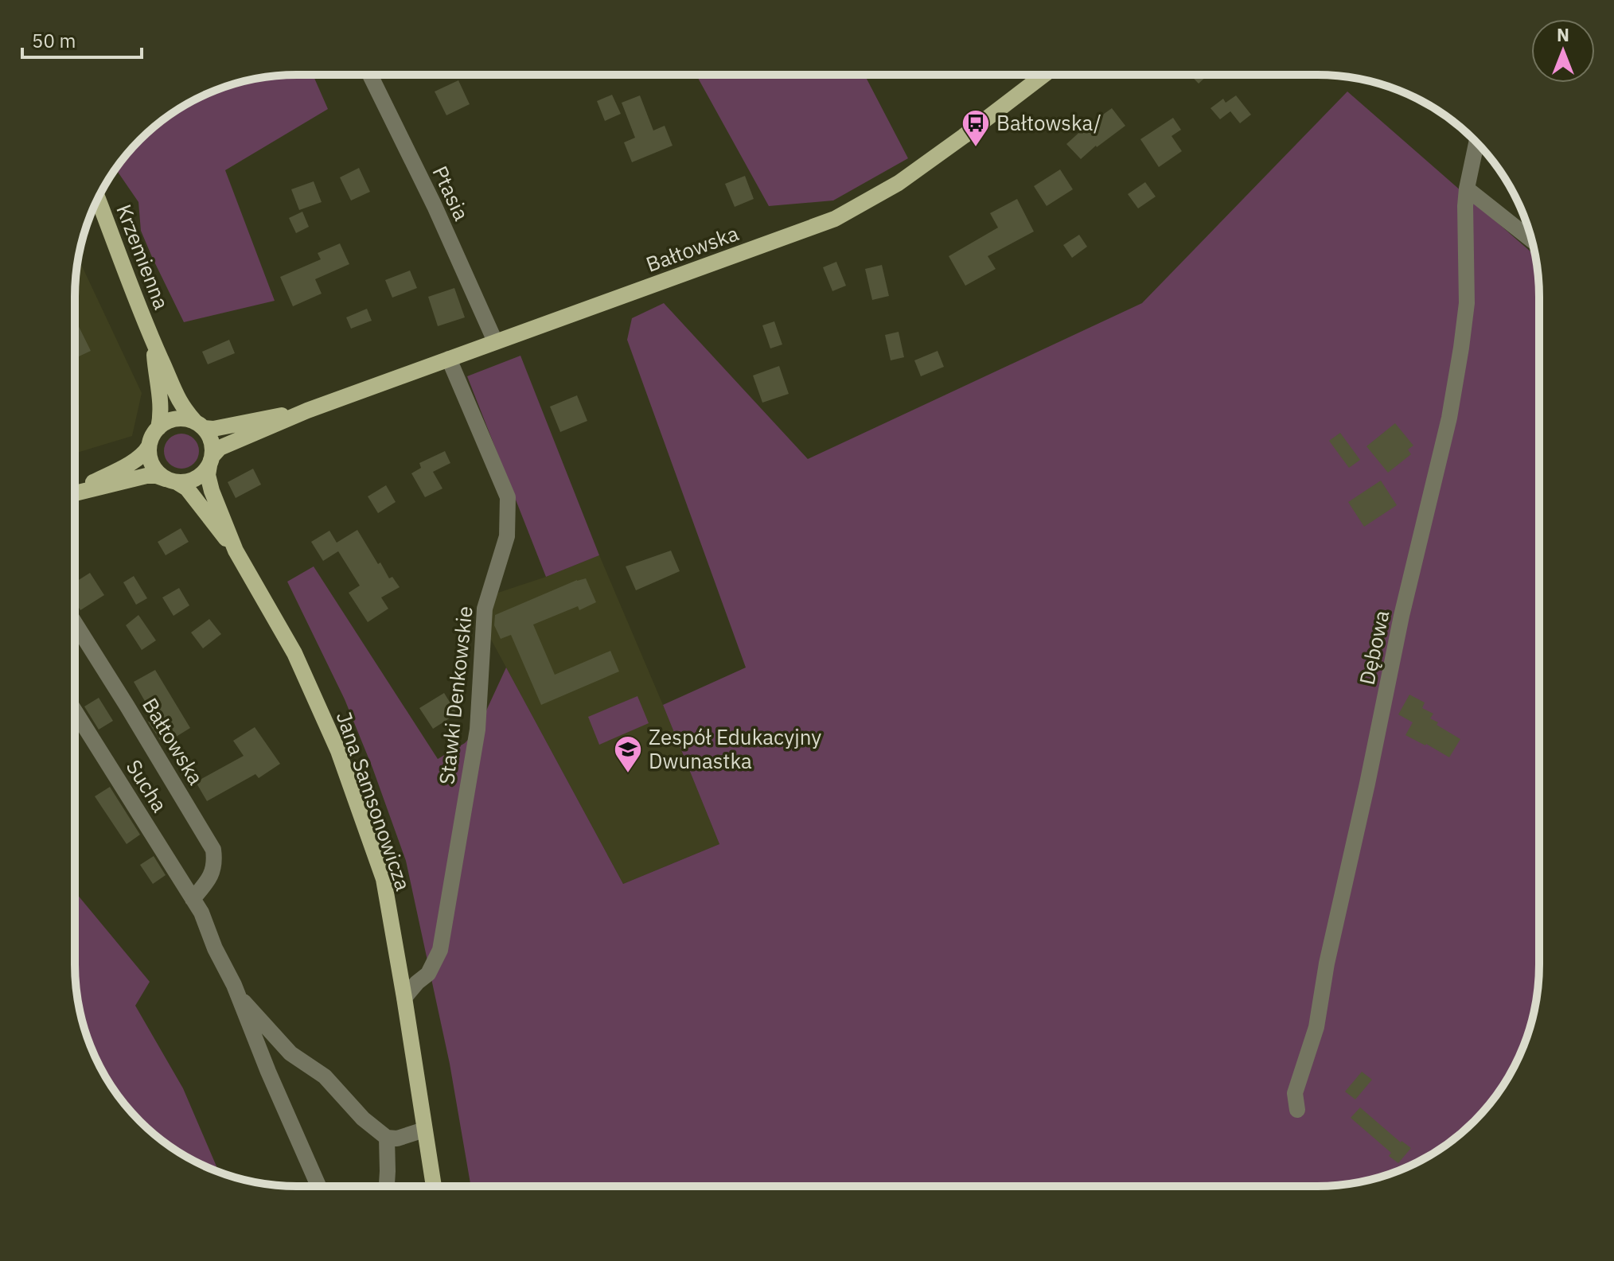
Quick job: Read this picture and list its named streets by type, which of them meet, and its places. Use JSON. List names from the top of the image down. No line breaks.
{"streets":{"main road":["Bałtowska","Krzemienna","Jana Samsonowicza"],"street":["Ptasia","Dębowa","Stawki Denkowskie","Sucha"]},"crossings":[["Ptasia","Bałtowska"],["Bałtowska","Krzemienna"],["Bałtowska","Stawki Denkowskie"],["Bałtowska","Sucha"],["Bałtowska","Jana Samsonowicza"],["Krzemienna","Jana Samsonowicza"],["Stawki Denkowskie","Jana Samsonowicza"]],"places":{"bus stop":["Bałtowska/"],"school or university":["Zespół Edukacyjny Dwunastka"]},"scale_bar":"50 m","north":"top"}
